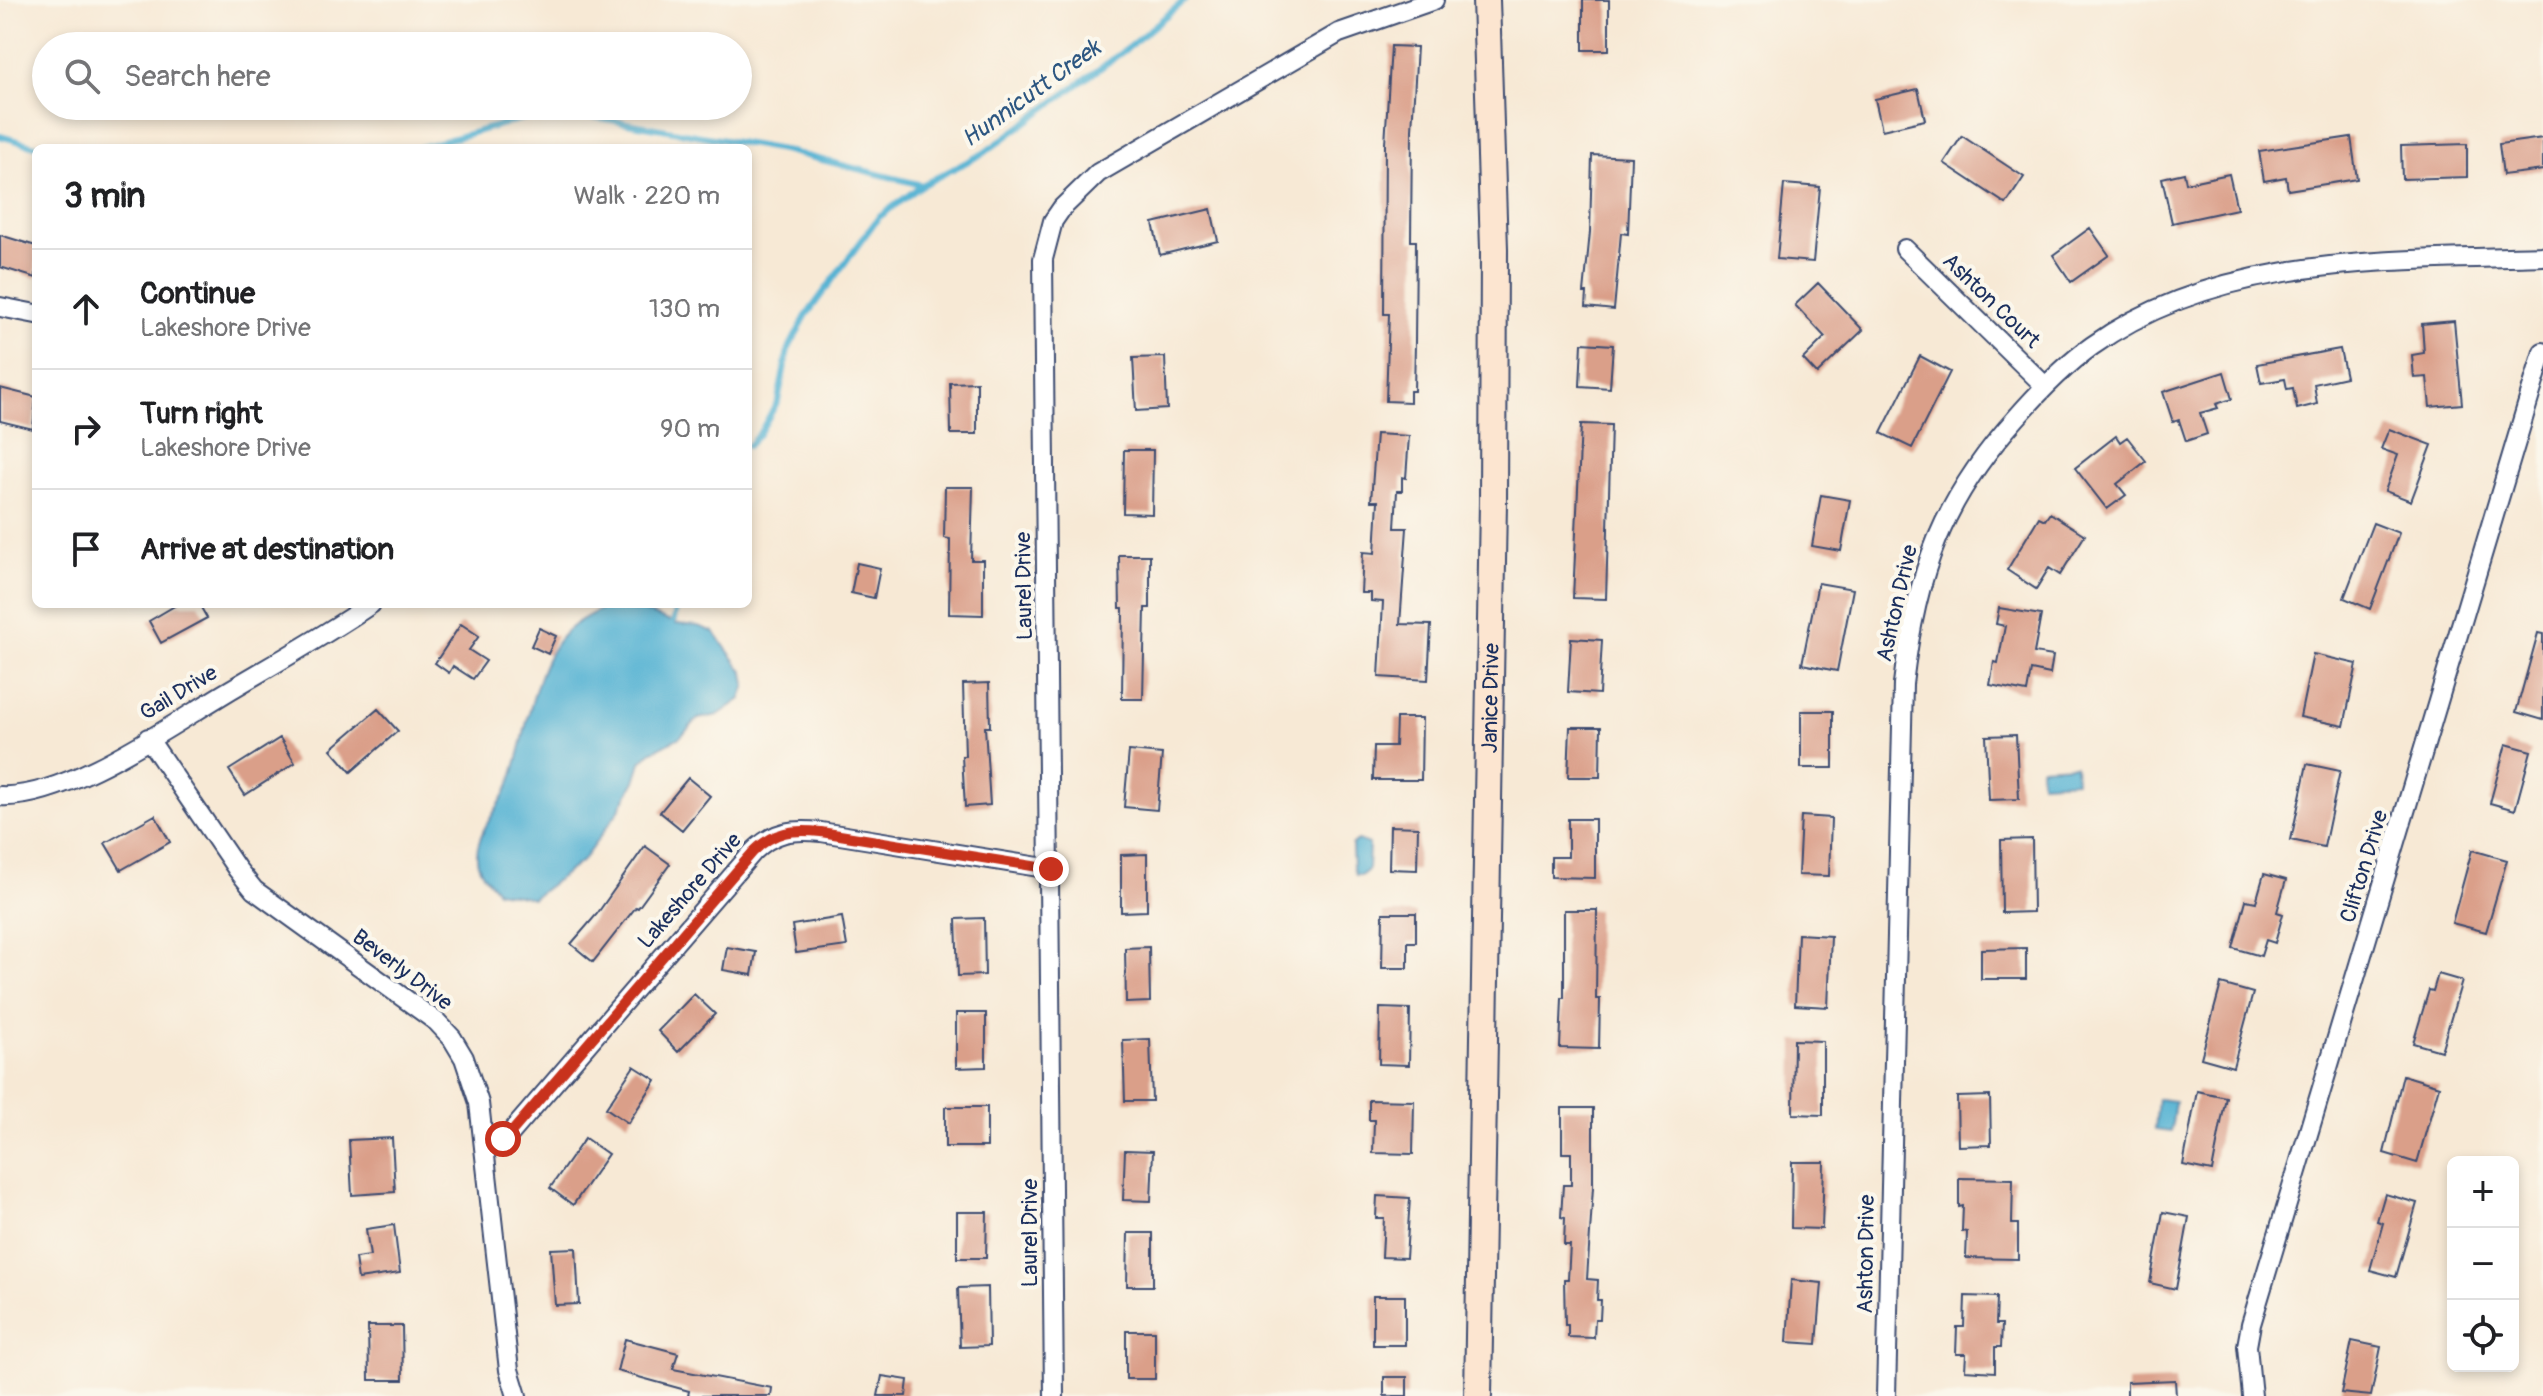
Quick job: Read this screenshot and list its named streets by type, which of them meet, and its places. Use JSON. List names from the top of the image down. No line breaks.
{"streets":{"street":["Ashton Court","Laurel Drive","Ashton Drive","Gail Drive","Janice Drive","Clifton Drive","Lakeshore Drive","Beverly Drive"]},"crossings":[["Ashton Court","Ashton Drive"],["Laurel Drive","Lakeshore Drive"],["Gail Drive","Beverly Drive"],["Lakeshore Drive","Beverly Drive"]],"water":["Hunnicutt Creek"],"page":{"search":"Search here","heading":["3 min","Walk · 220 m"],"list":[["Continue","Lakeshore Drive","130 m"],["Turn right","Lakeshore Drive","90 m"],"Arrive at destination"],"map_buttons":["+","−"]}}
